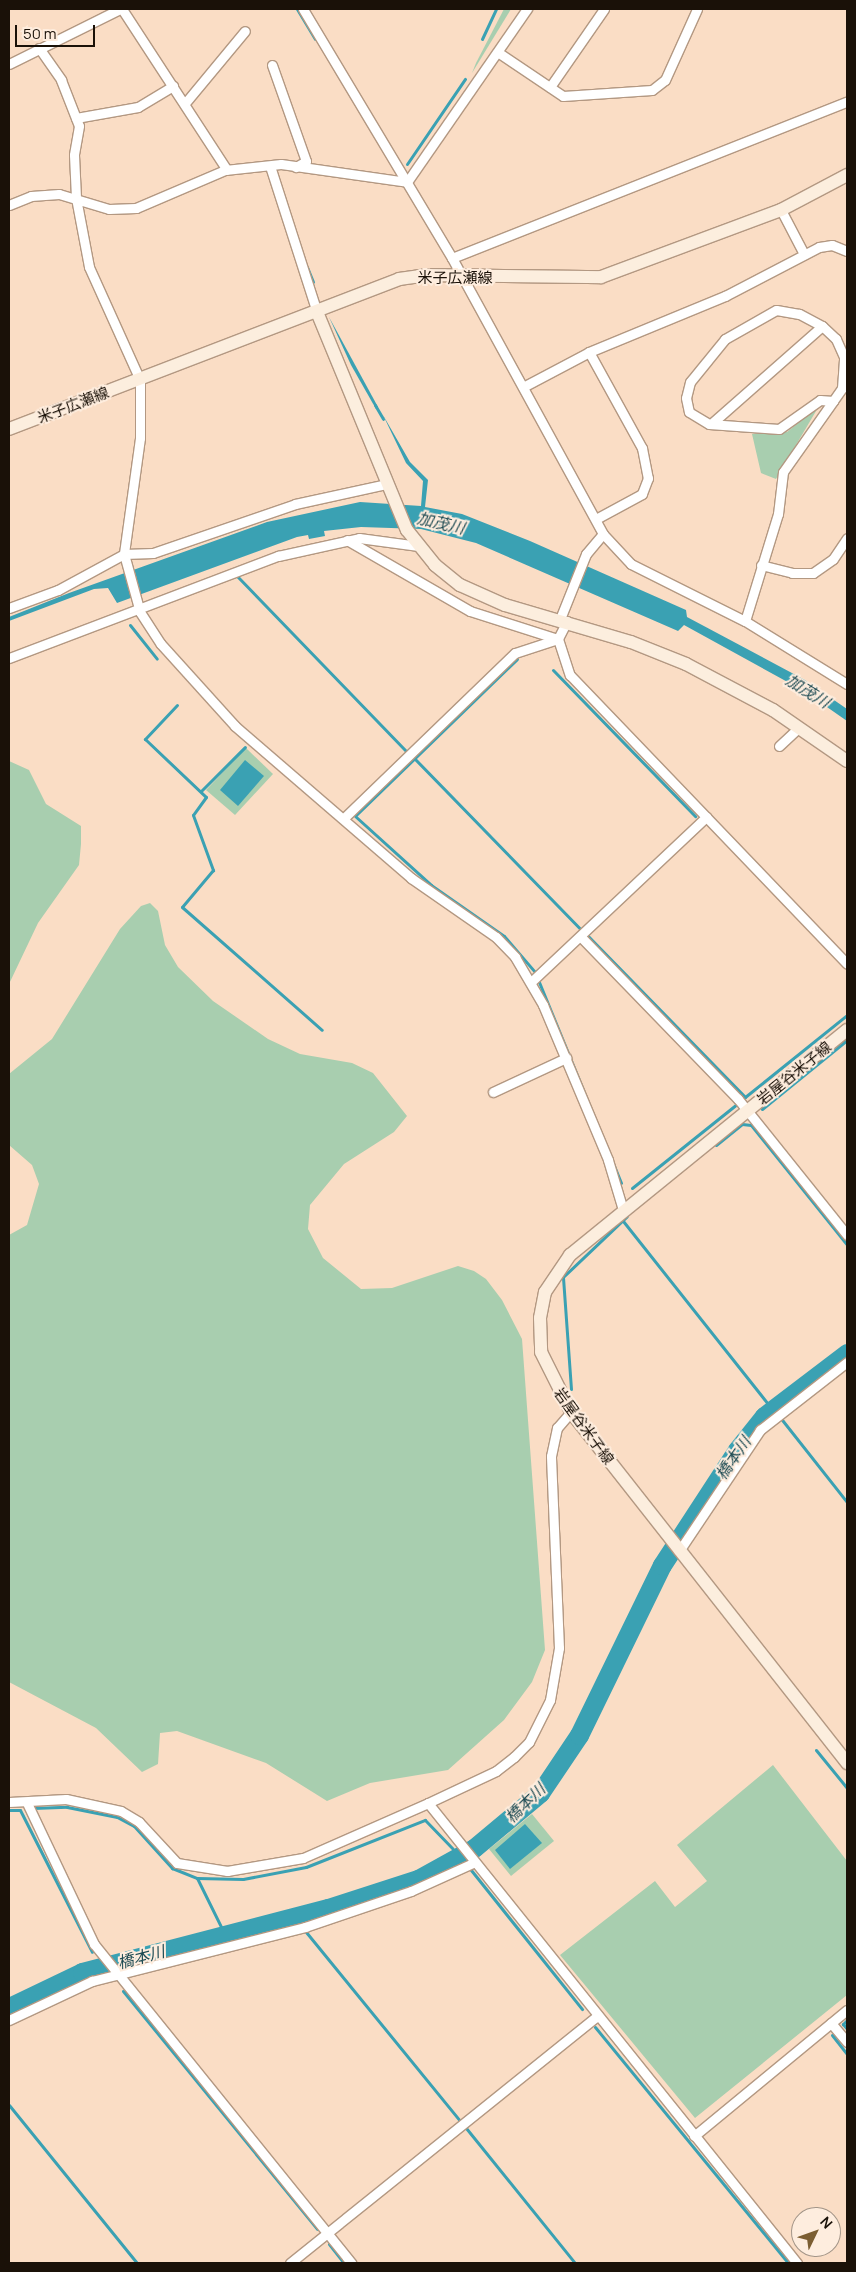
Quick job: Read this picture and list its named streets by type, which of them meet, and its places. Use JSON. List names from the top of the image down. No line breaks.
{"streets":{"main road":["米子広瀬線","岩屋谷米子線"]},"water":["加茂川","橋本川"],"scale_bar":"50 m","north":"top right"}
